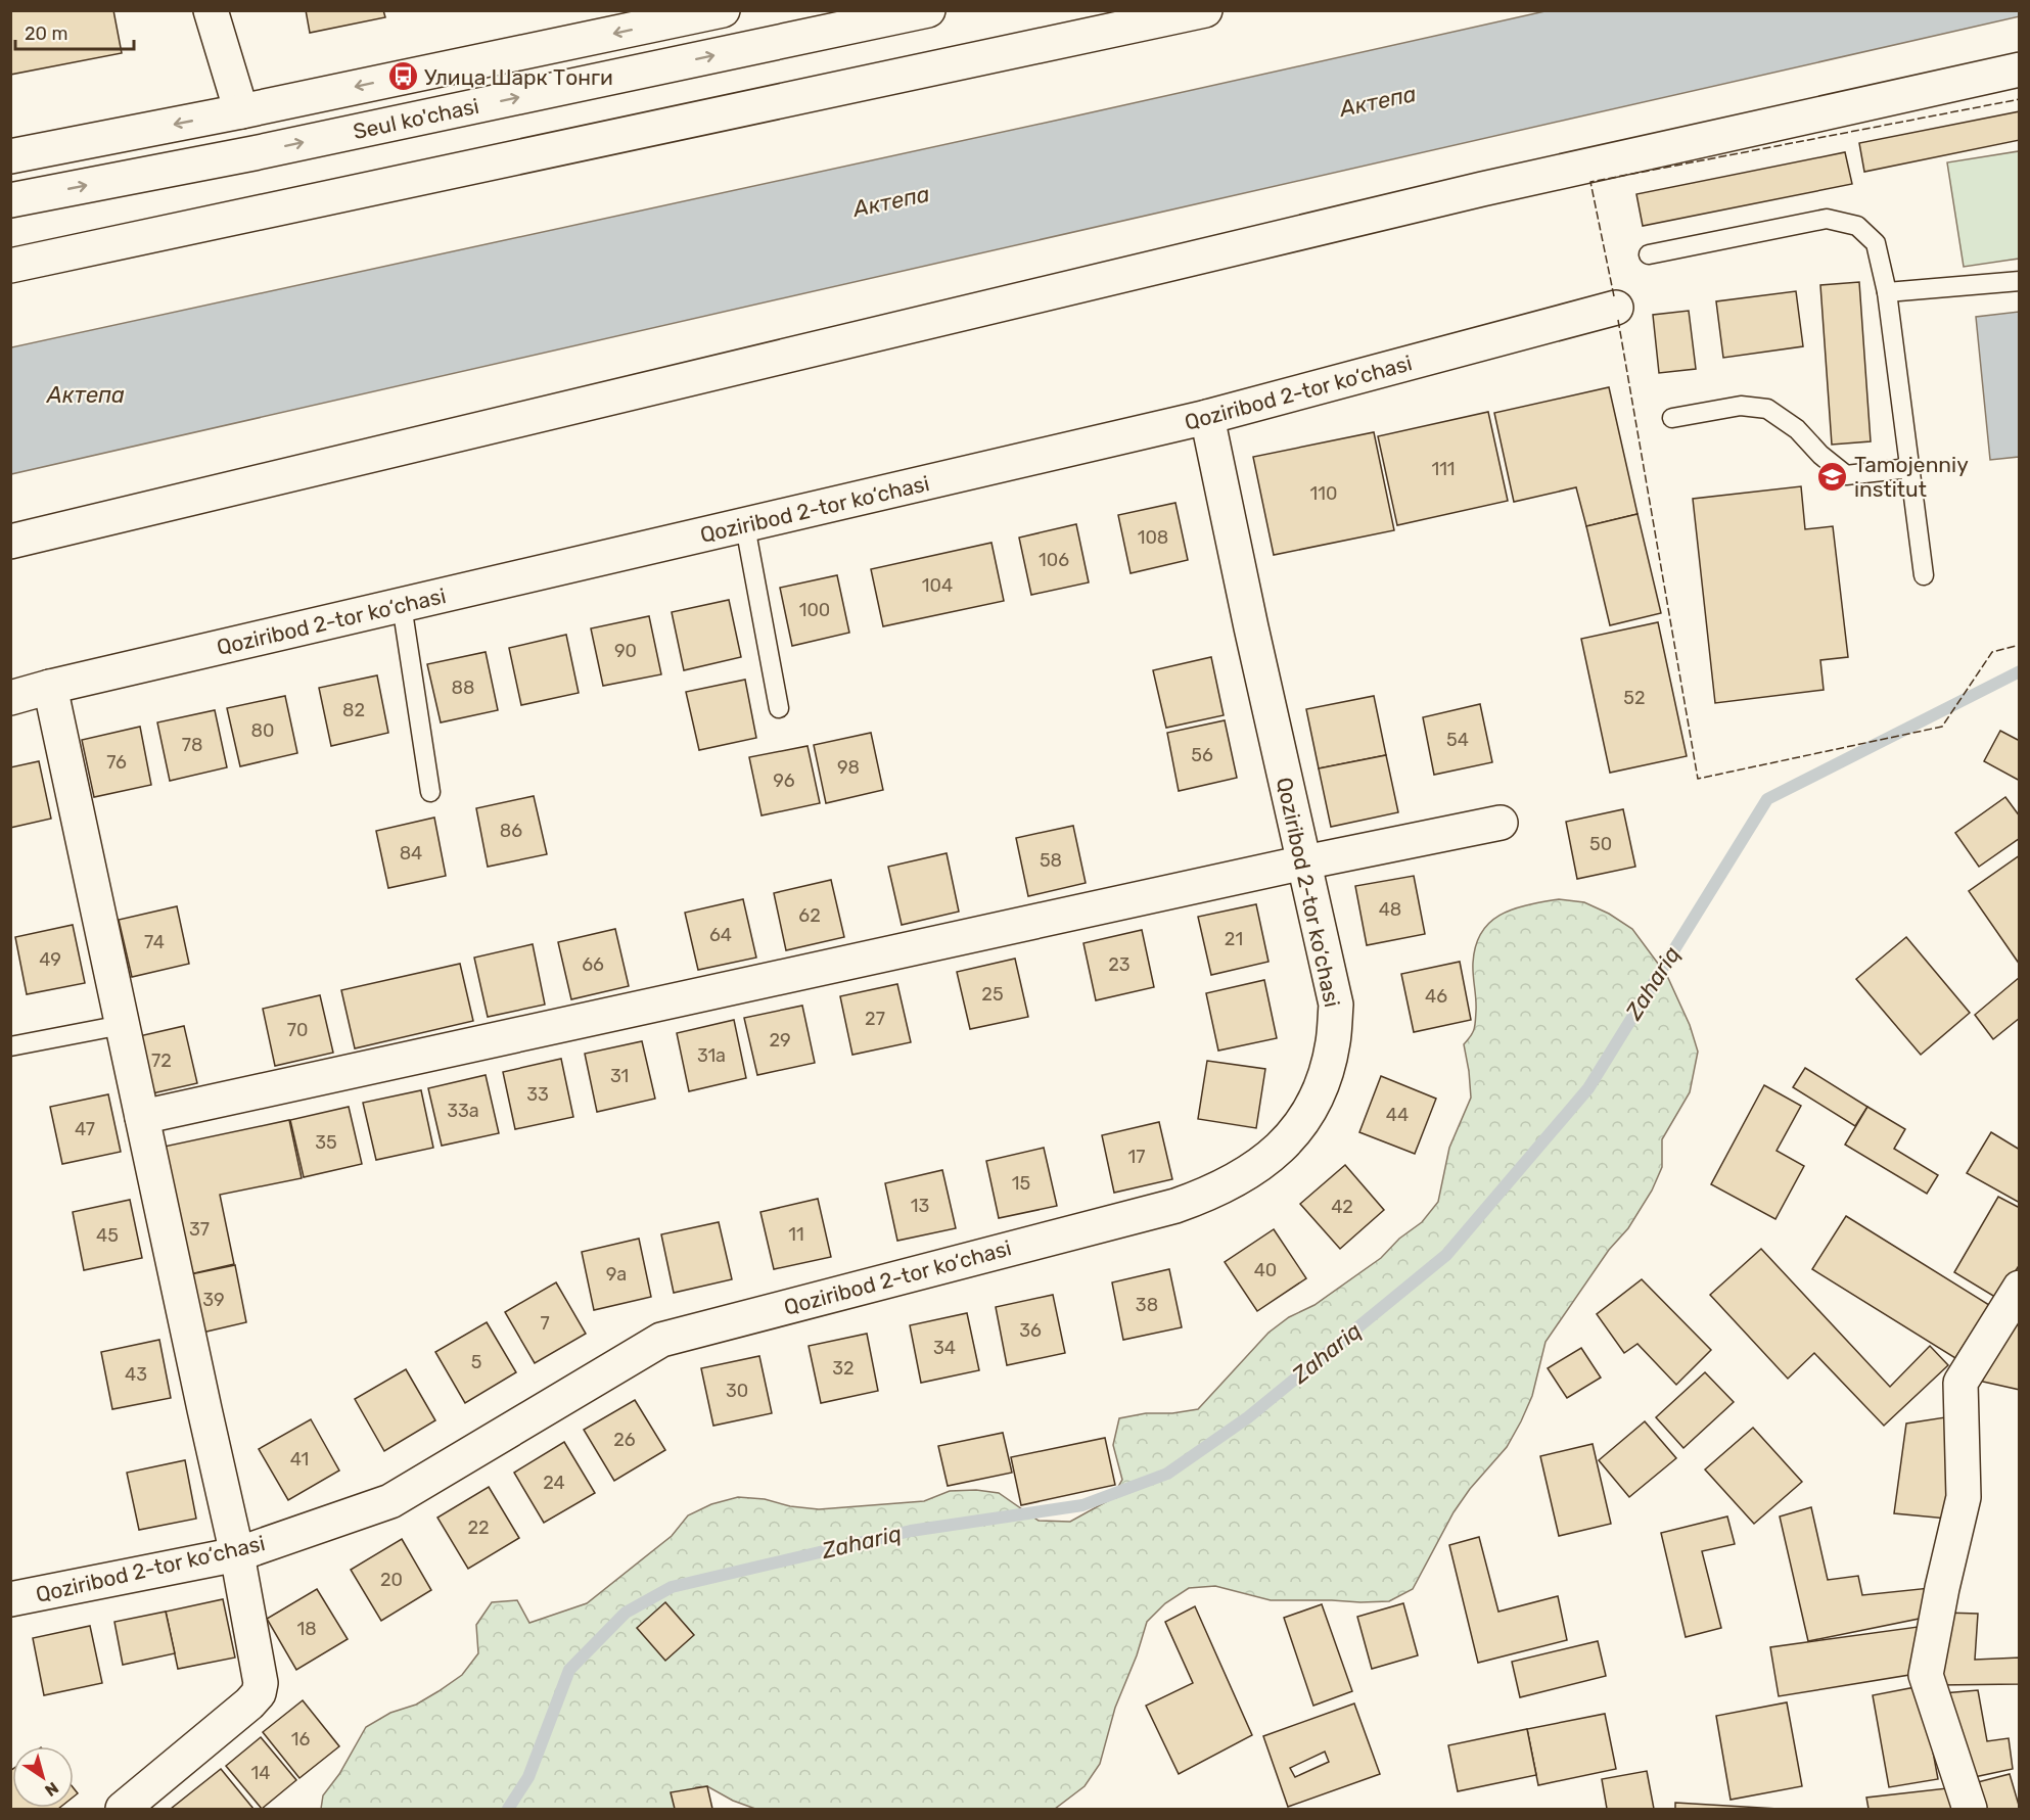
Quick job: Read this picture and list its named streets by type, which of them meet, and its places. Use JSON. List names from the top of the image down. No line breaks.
{"streets":{"street":["Seul ko'chasi","Qoziribod 2-tor ko‘chasi"]},"water":["Актепа","Zahariq"],"places":{"bus stop":["Улица Шарк Тонги"],"school or university":["Tamojenniy institut"]},"house_numbers":["111","110","108","106","104","100","90","88","52","82","80","54","78","56","76","98","96","86","50","84","58","48","62","64","21","74","49","66","23","25","46","27","70","29","31а","72","31","33","33а","44","47","35","17","15","13","42","37","11","45","40","9а","39","38","7","36","34","5","32","43","30","26","41","24","22","20","18","16","14"],"scale_bar":"20 m","north":"bottom right"}
